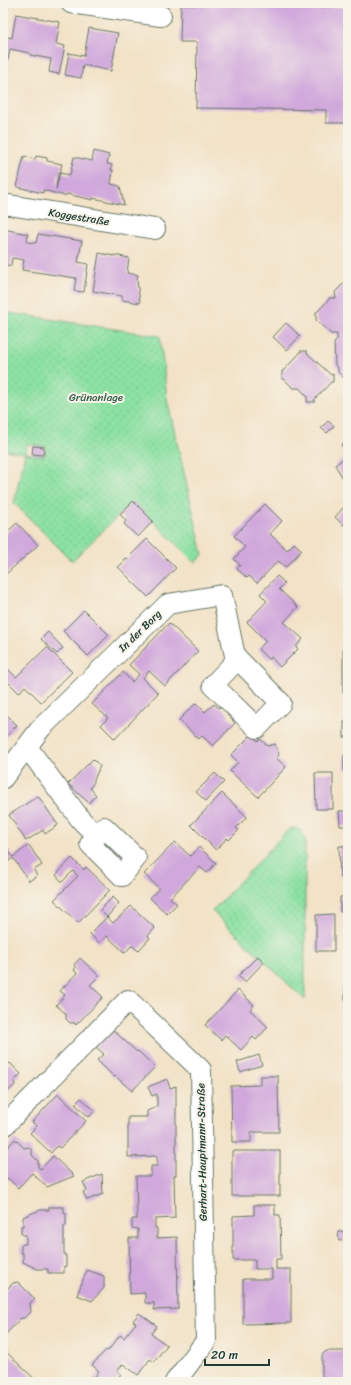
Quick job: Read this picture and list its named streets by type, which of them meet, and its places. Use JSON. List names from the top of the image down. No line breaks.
{"streets":{"street":["Koggestraße","In der Borg","Gerhart-Hauptmann-Straße"]},"parks":["Grünanlage"],"scale_bar":"20 m"}
